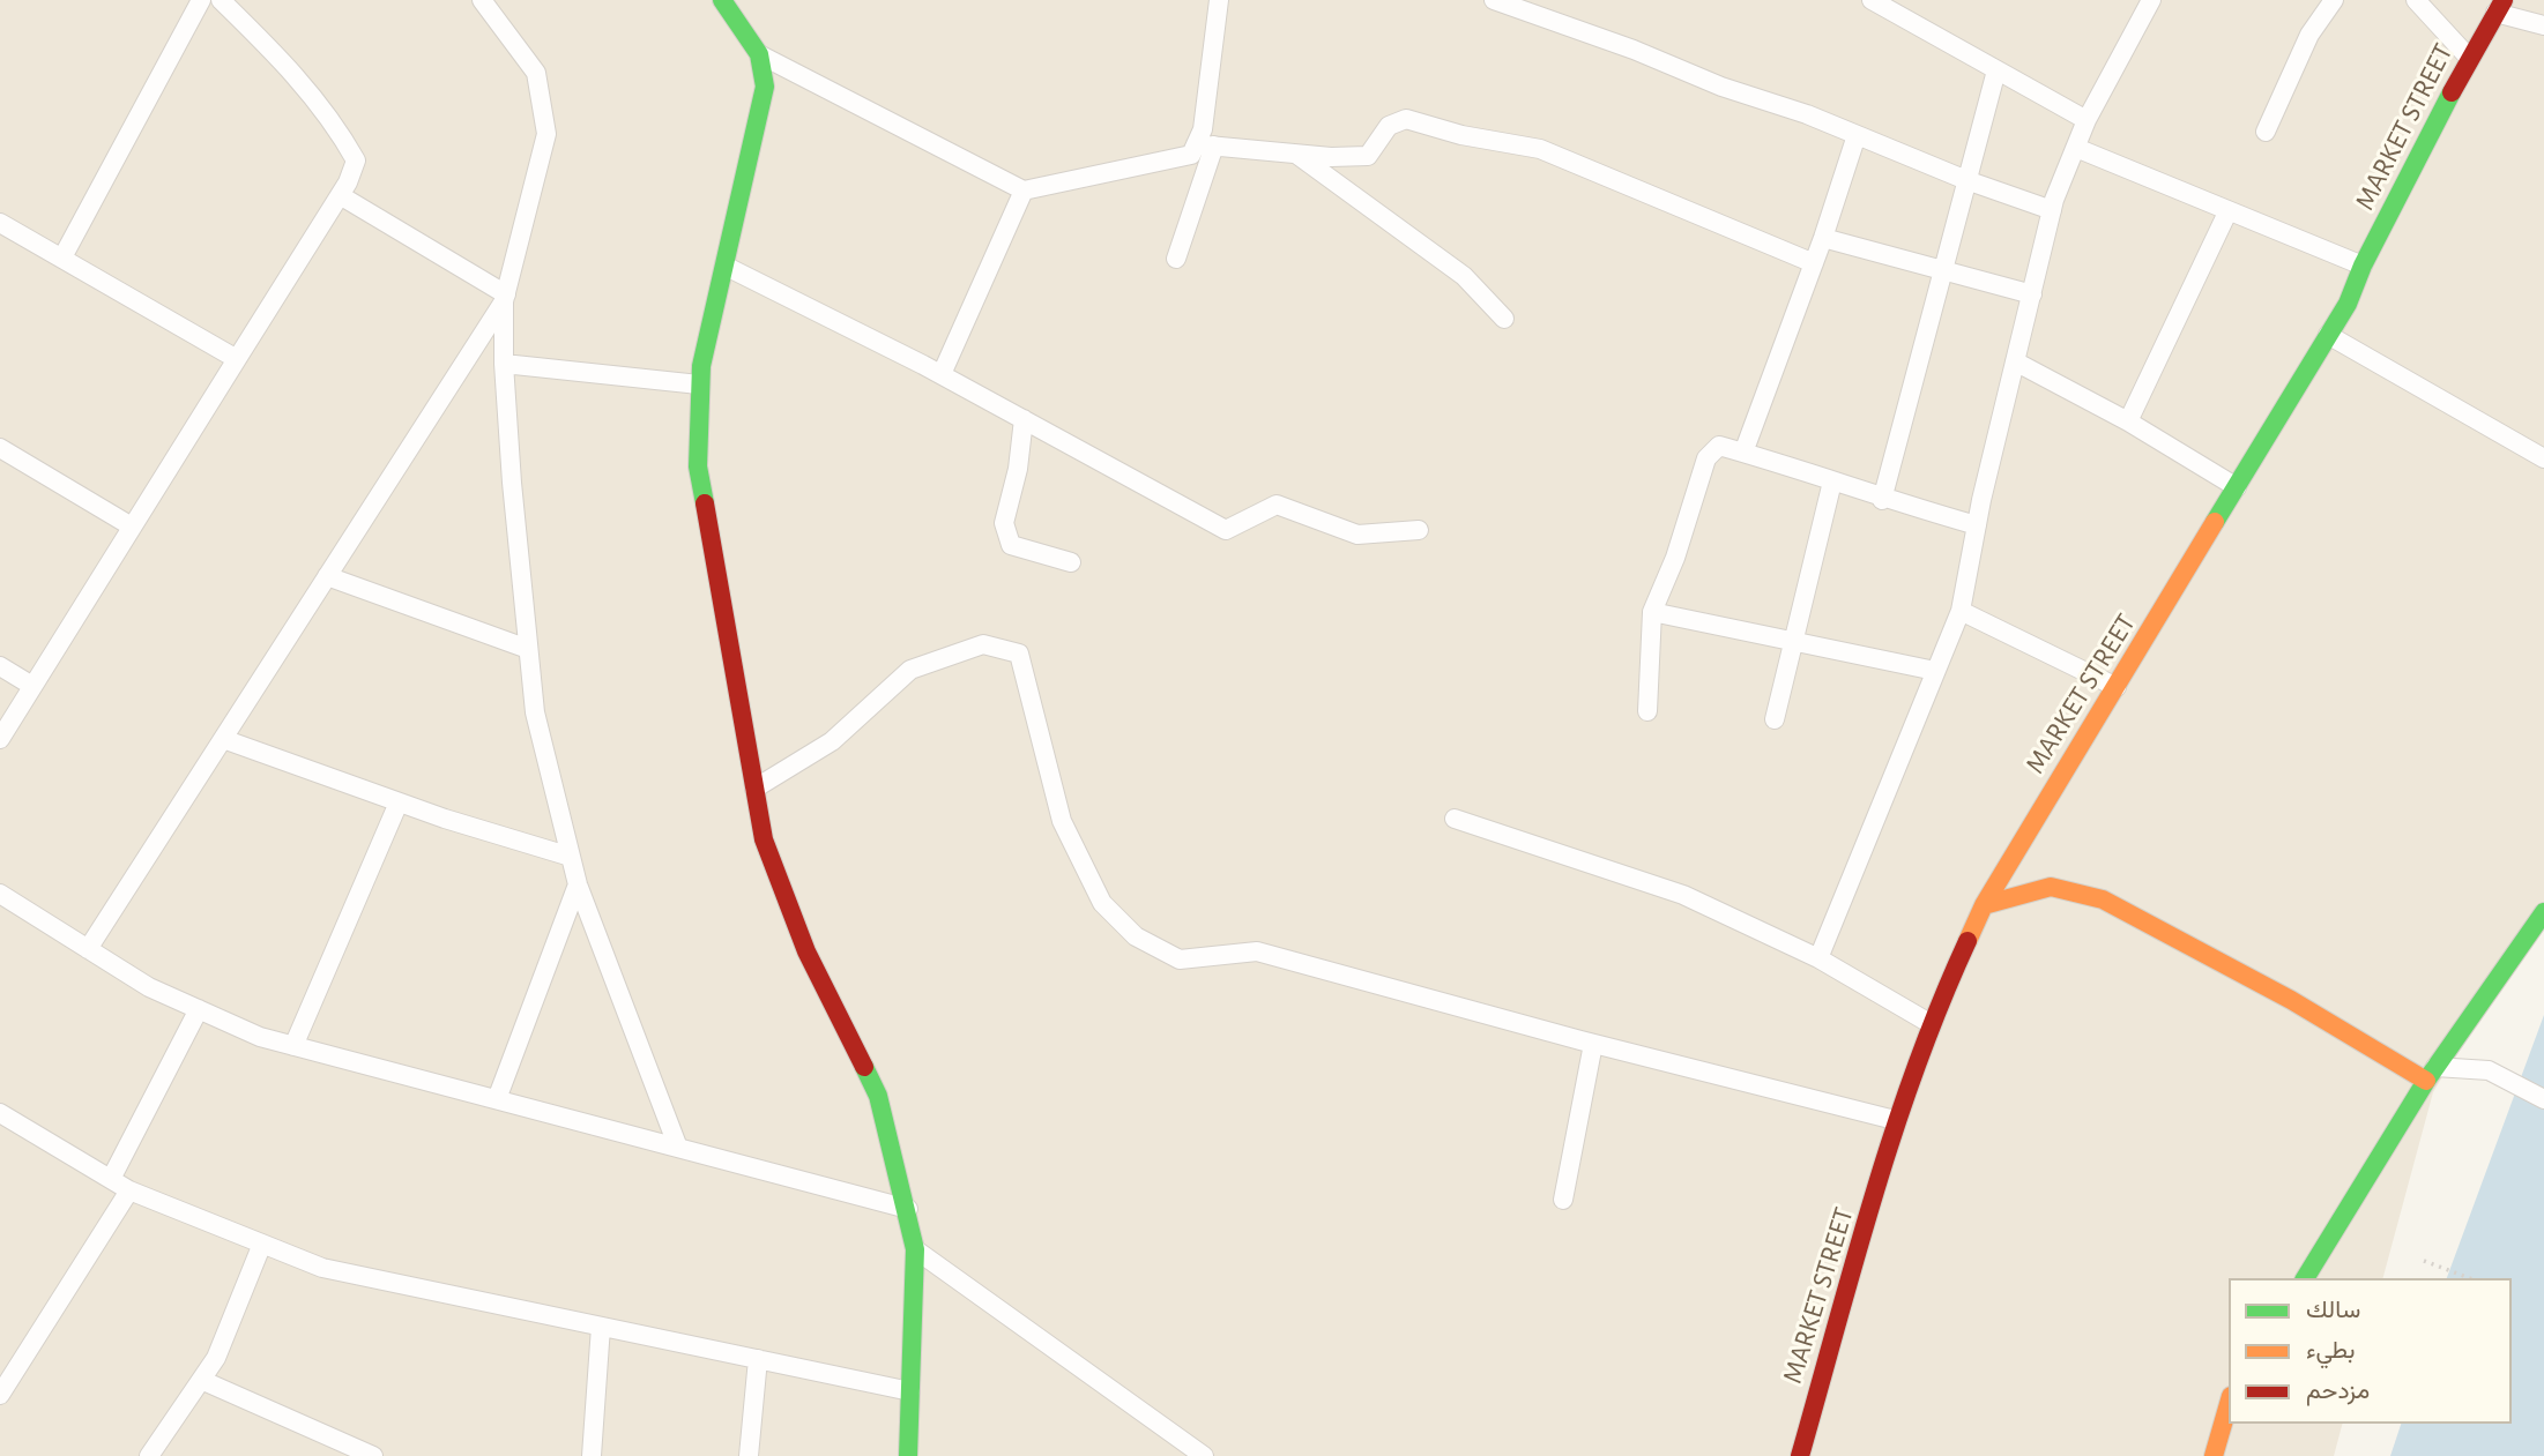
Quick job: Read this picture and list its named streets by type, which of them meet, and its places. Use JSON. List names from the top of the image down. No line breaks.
{"streets":{"street":["MARKET STREET"]},"legend":["سالك","بطيء","مزدحم"]}
